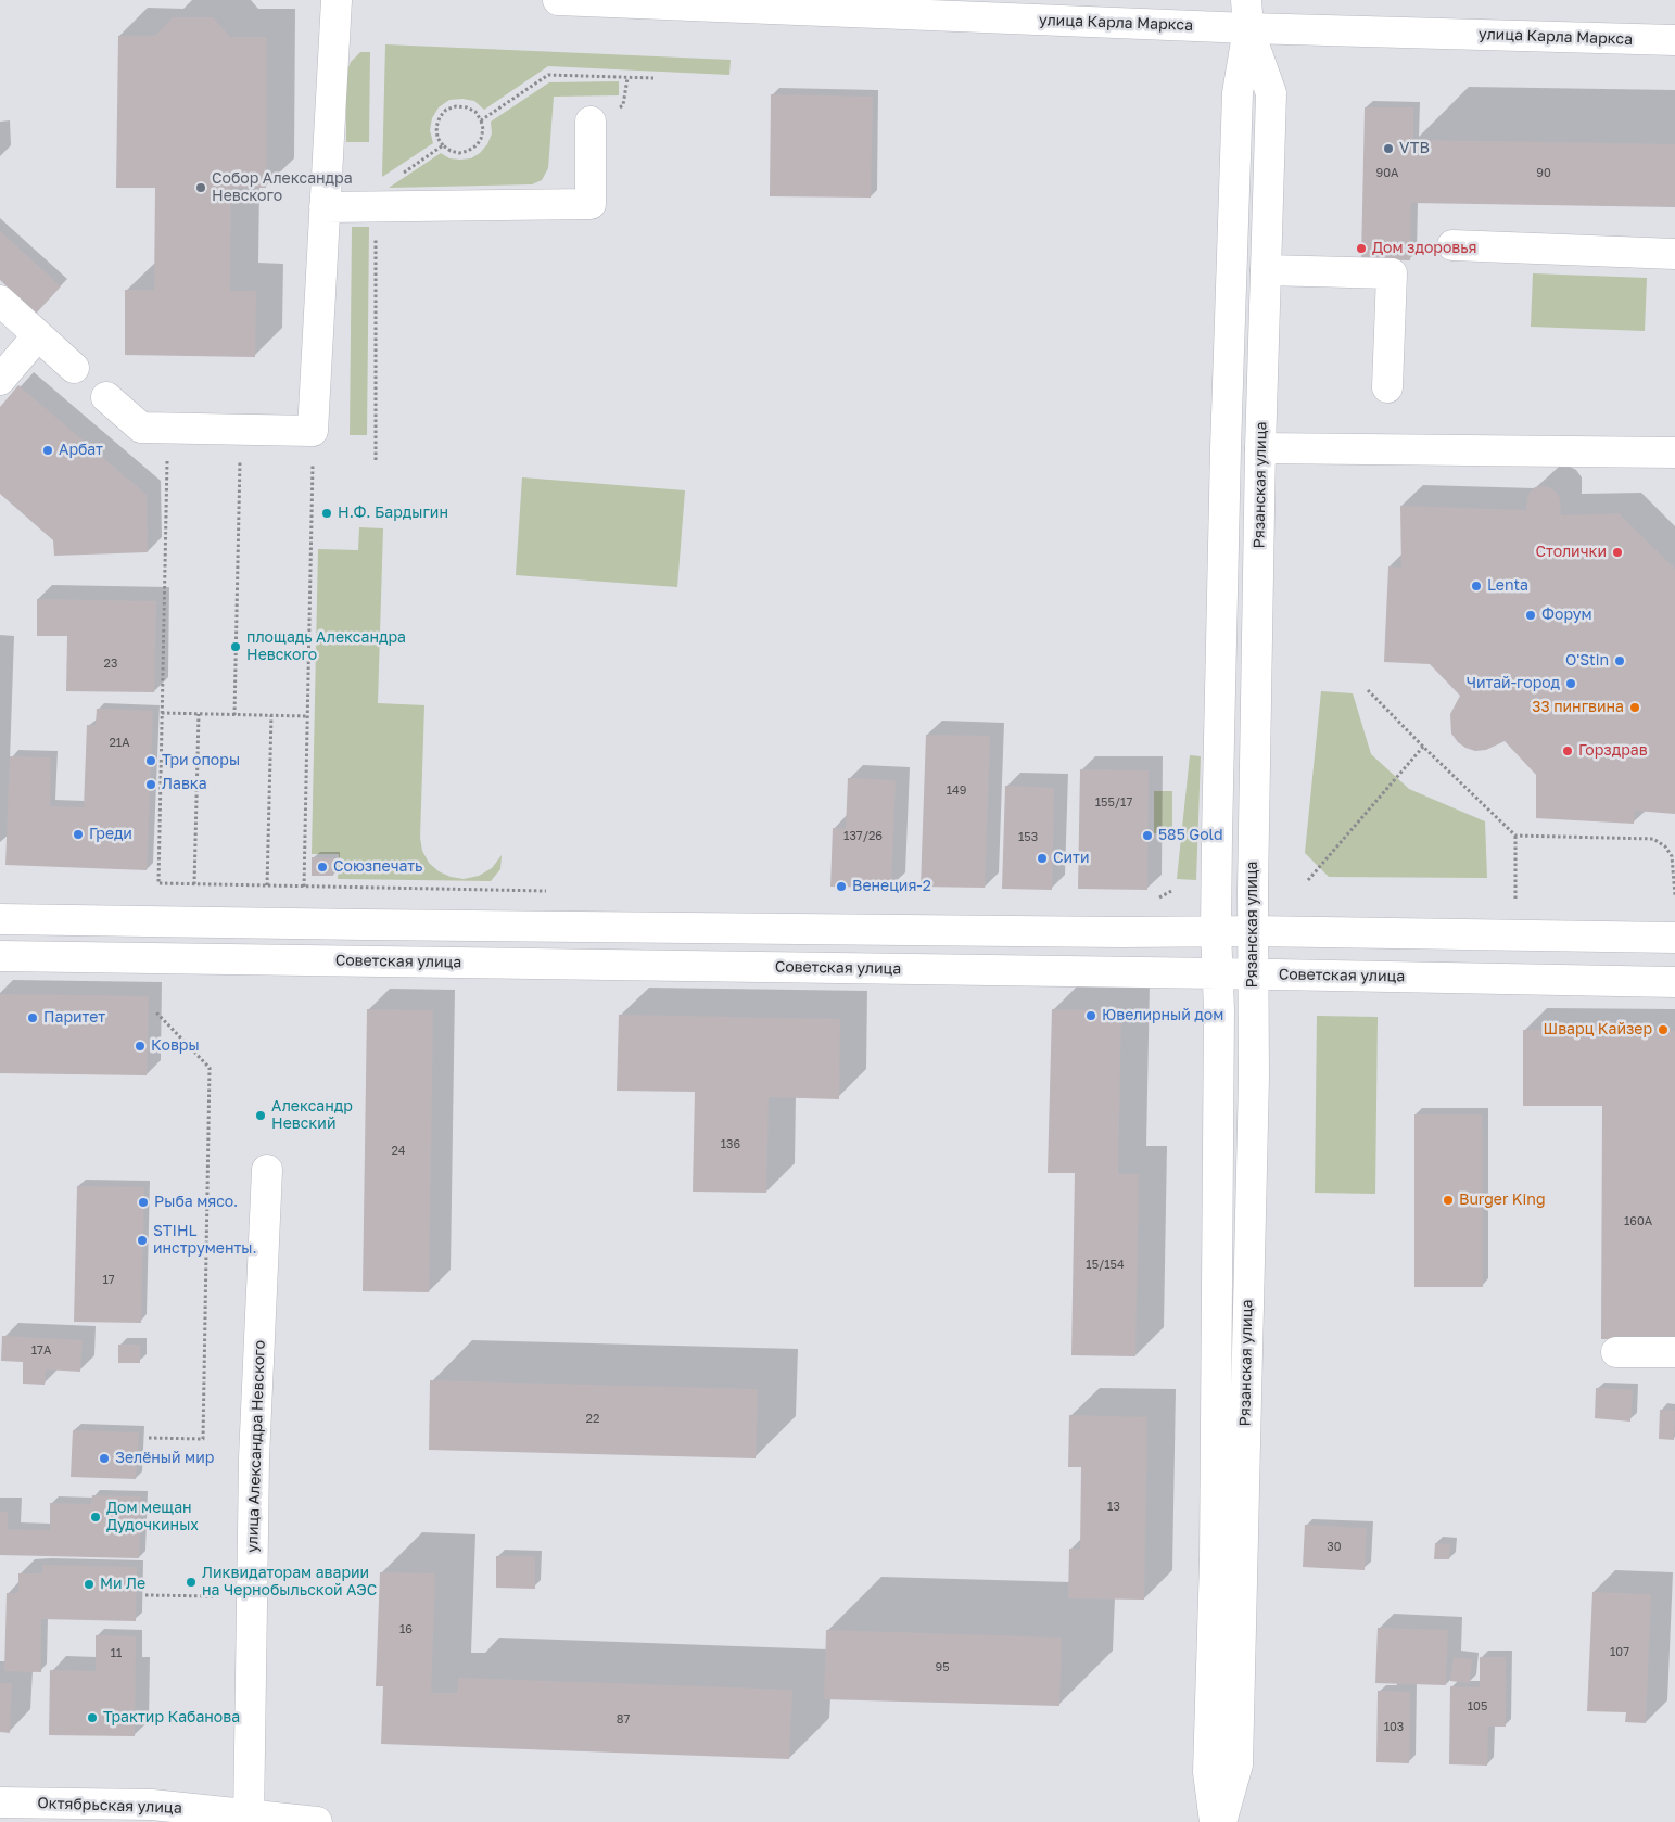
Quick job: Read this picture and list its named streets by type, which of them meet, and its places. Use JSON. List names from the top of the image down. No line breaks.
{"streets":{"main road":["улица Карла Маркса","Рязанская улица","Советская улица","улица Александра Невского","Октябрьская улица"]},"crossings":[["улица Карла Маркса","Рязанская улица"],["Рязанская улица","Советская улица"],["улица Александра Невского","Октябрьская улица"]],"places":["VTB","Собор Александра Невского","Дом здоровья","Арбат","Н.Ф. Бардыгин","Столички","Lenta","Форум","площадь Александра Невского","O'Stin","Читай-город","33 пингвина","Горздрав","Три опоры","Лавка","Греди","585 Gold","Сити","Союзпечать","Венеция-2","Ювелирный дом","Паритет","Шварц Кайзер","Ковры","Александр Невский","Burger King","Рыба мясо.","STIHL инструменты.","Зелёный мир","Дом мещан Дудочкиных","Ликвидаторам аварии на Чернобыльской АЭС","Ми Ле","Трактир Кабанова"],"house_numbers":["90А","90","23","21А","149","155/17","137/26","153","136","24","160А","15/154","17","17А","22","13","30","16","107","11","95","105","87","103"]}
